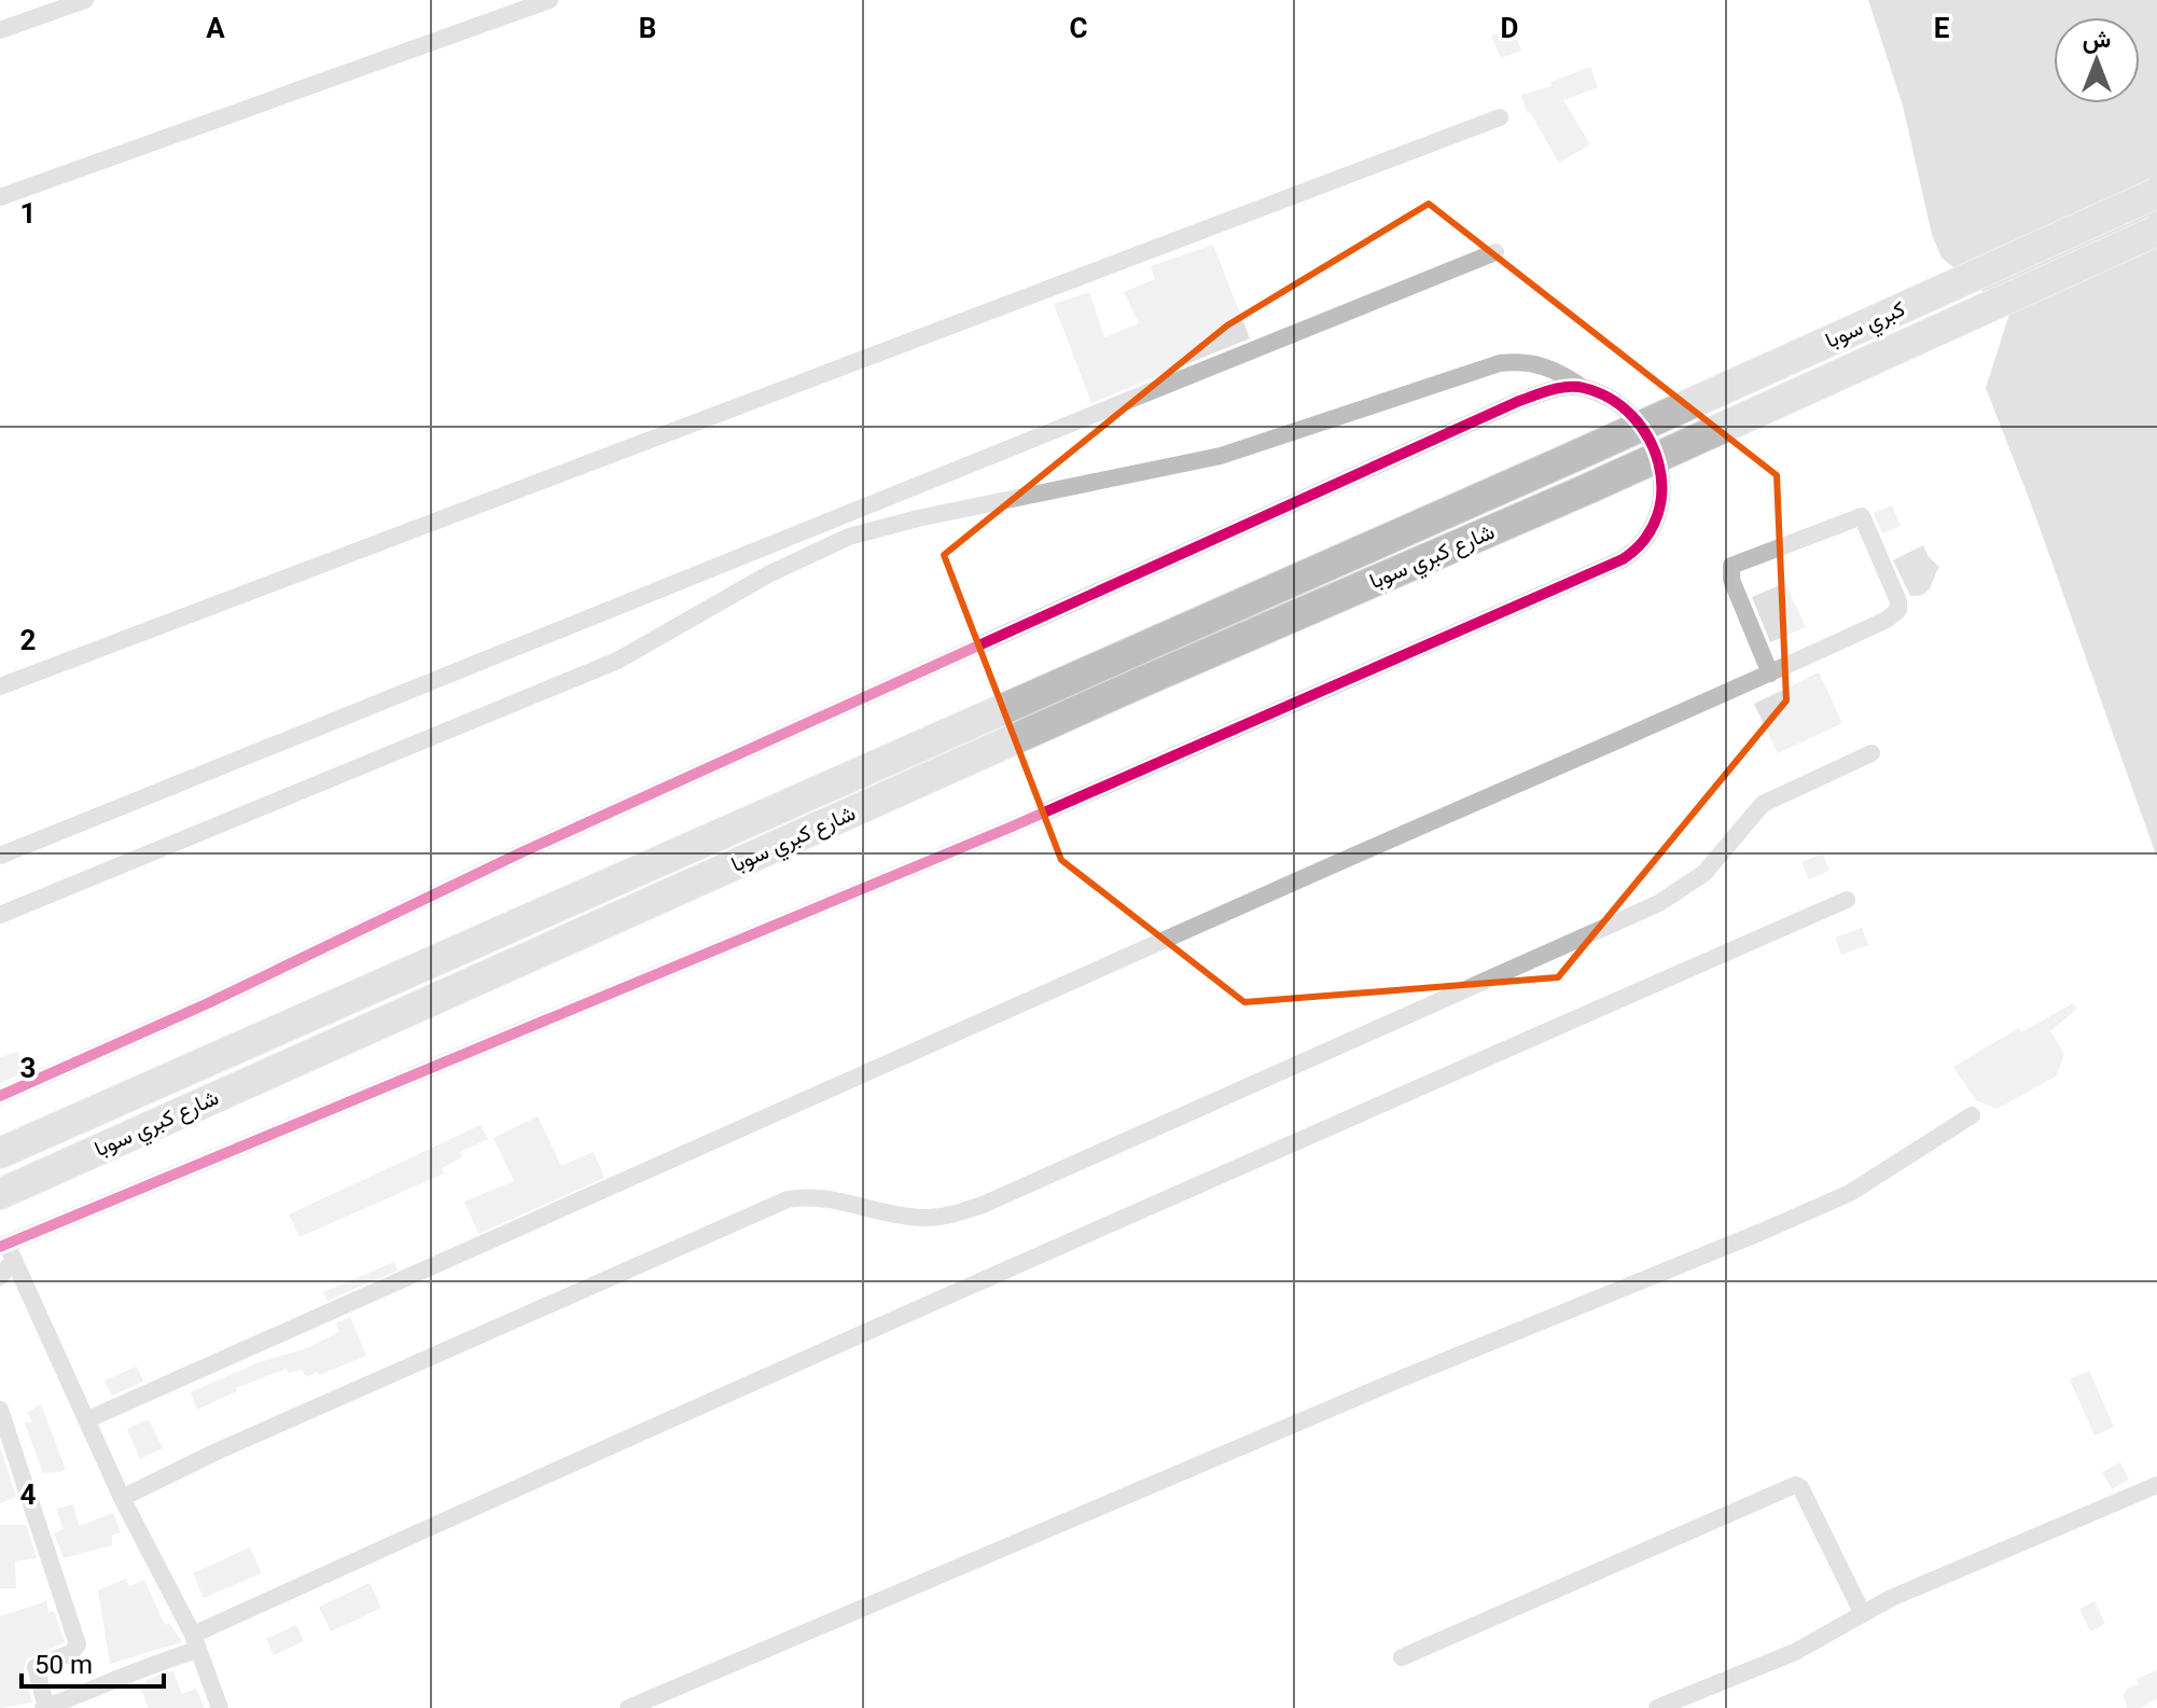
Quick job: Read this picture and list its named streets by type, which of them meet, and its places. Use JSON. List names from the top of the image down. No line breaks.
{"streets":{"highway":["كبري سوبا","شارع كبري سوبا"]},"crossings":[["كبري سوبا","شارع كبري سوبا"]],"scale_bar":"50 m","north":"top","grid":{"columns":["A","B","C","D","E"],"rows":["1","2","3","4"]}}
